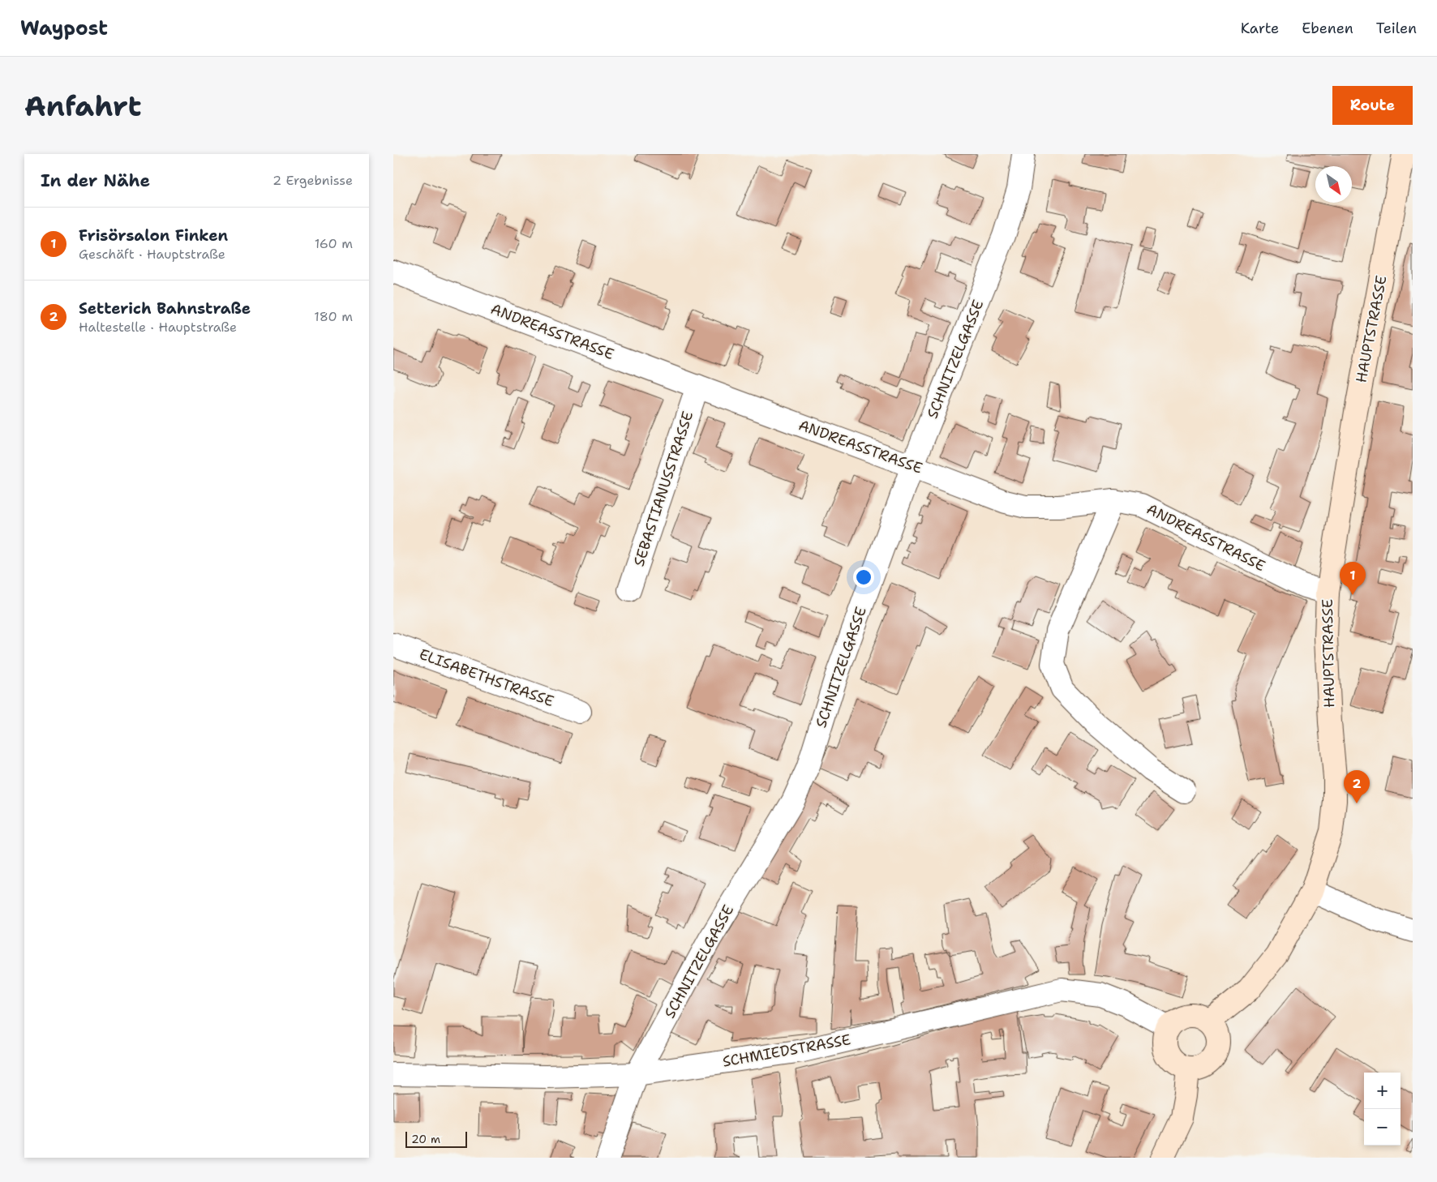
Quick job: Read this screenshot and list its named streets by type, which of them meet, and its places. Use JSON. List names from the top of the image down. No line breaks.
{"streets":{"main road":["HAUPTSTRASSE"],"street":["ANDREASSTRASSE","SCHNITZELGASSE","SEBASTIANUSSTRASSE","ELISABETHSTRASSE","SCHMIEDSTRASSE"]},"crossings":[["HAUPTSTRASSE","ANDREASSTRASSE"],["HAUPTSTRASSE","SCHMIEDSTRASSE"],["ANDREASSTRASSE","SCHNITZELGASSE"],["ANDREASSTRASSE","SEBASTIANUSSTRASSE"],["SCHNITZELGASSE","SCHMIEDSTRASSE"]],"scale_bar":"20 m","north":"bottom right","page":{"header":"Waypost","nav":["Karte","Ebenen","Teilen"],"buttons":"Route","title":"Anfahrt","heading":["In der Nähe","2 Ergebnisse"],"list":[{"mark":"1","name":"Frisörsalon Finken","note":"Geschäft · Hauptstraße","value":"160 m"},{"mark":"2","name":"Setterich Bahnstraße","note":"Haltestelle · Hauptstraße","value":"180 m"}],"pins":["1","2"],"map_buttons":["+","−"],"scale":"20 m"}}
